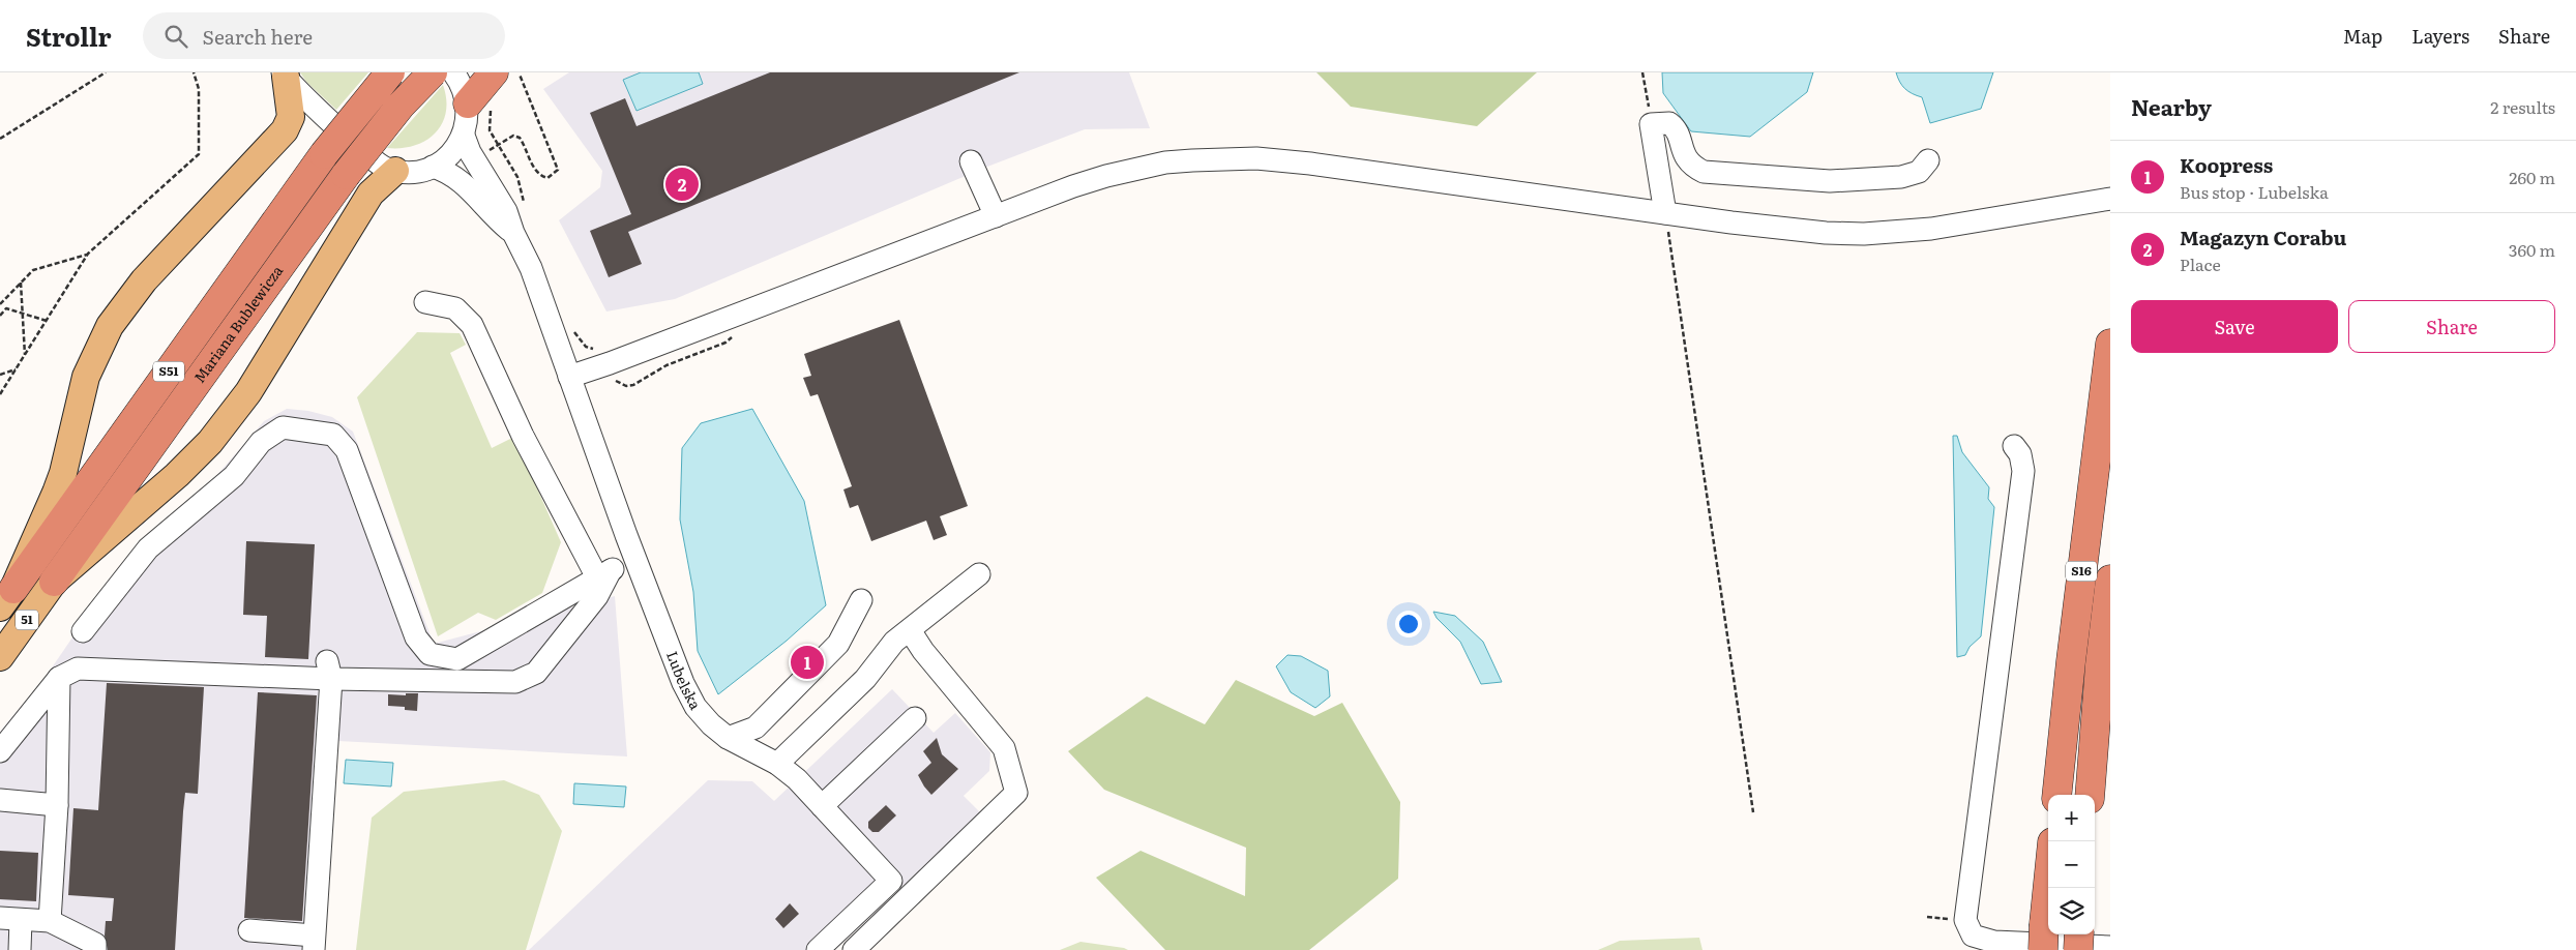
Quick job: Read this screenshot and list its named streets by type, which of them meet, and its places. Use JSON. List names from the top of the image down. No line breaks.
{"streets":{"highway":["Mariana Bublewicza","S51","S16"],"main road":["51"],"street":["Lubelska"]},"page":{"header":"Strollr","search":"Search here","nav":["Map","Layers","Share"],"heading":["Nearby","2 results"],"list":[{"mark":"1","name":"Koopress","note":"Bus stop · Lubelska","value":"260 m"},{"mark":"2","name":"Magazyn Corabu","note":"Place","value":"360 m"}],"pins":["2","1"],"buttons":["Save","Share"],"map_buttons":["+","−"]}}
